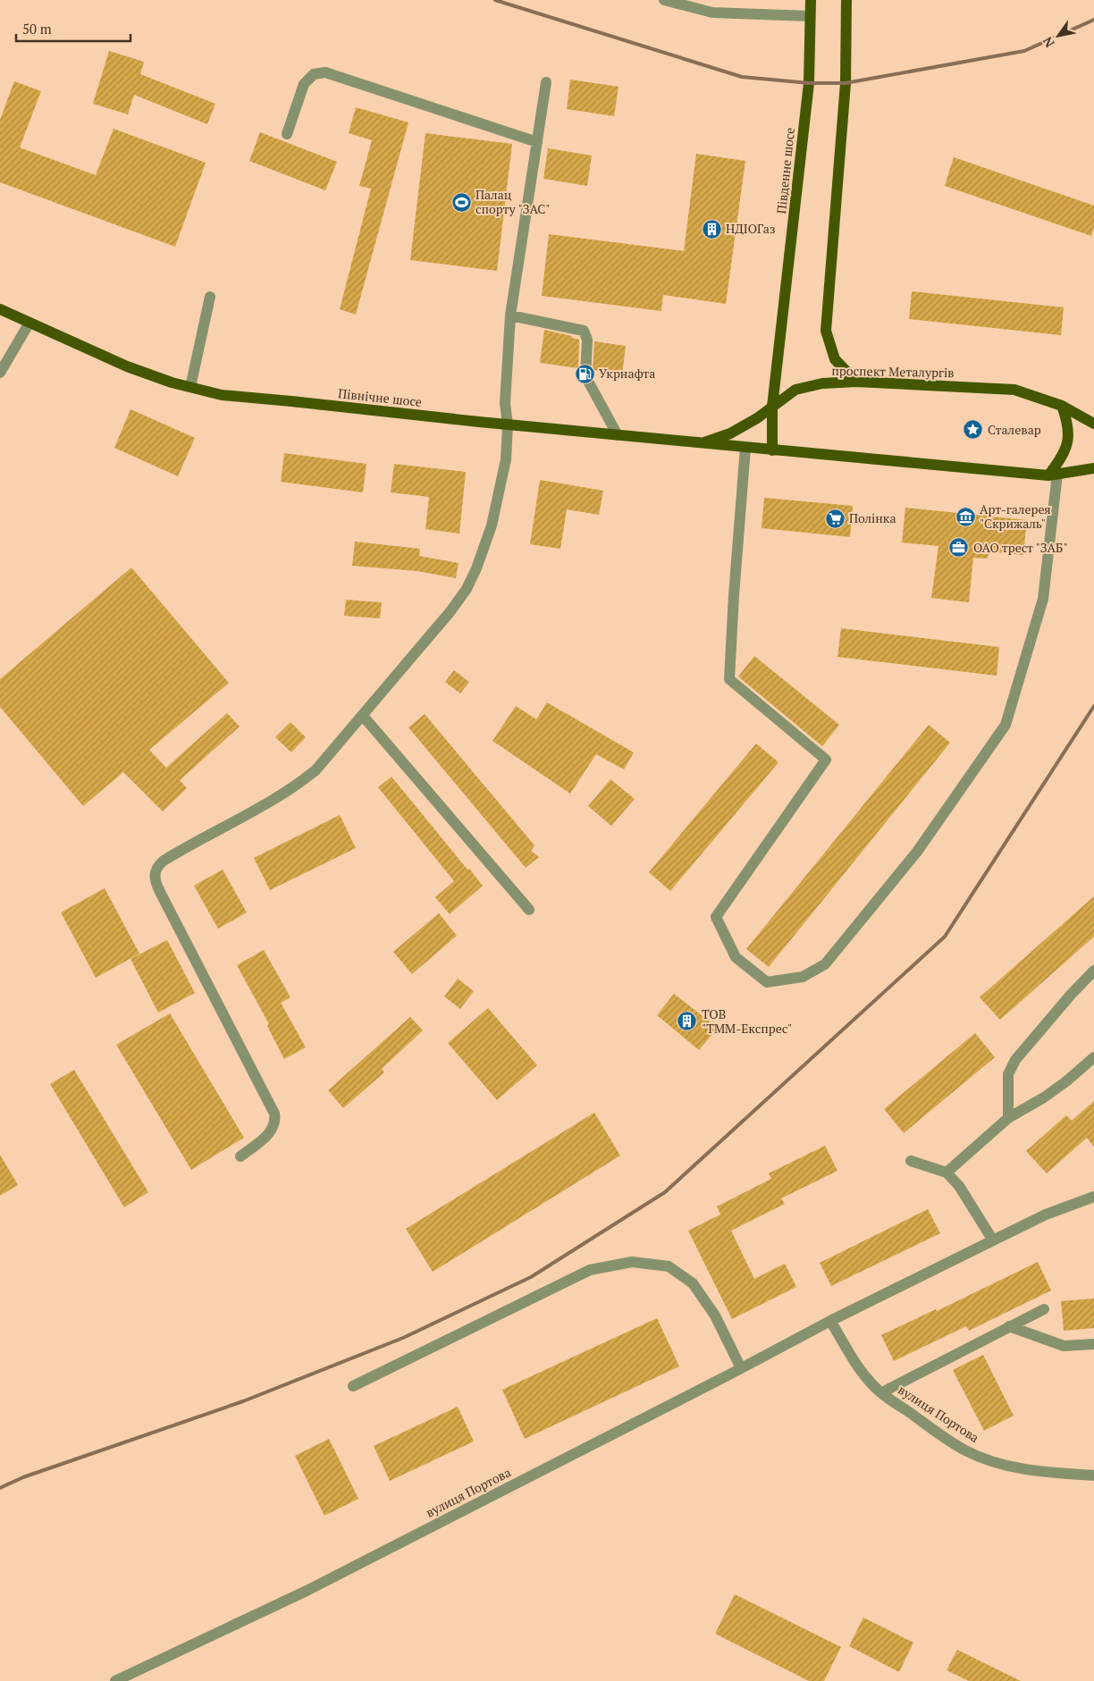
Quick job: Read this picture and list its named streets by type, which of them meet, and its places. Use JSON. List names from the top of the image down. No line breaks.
{"streets":{"main road":["Південне шосе","проспект Металургів","Північне шосе"],"street":["вулиця Портова"]},"crossings":[["Південне шосе","проспект Металургів"],["Південне шосе","Північне шосе"],["проспект Металургів","Північне шосе"]],"places":{"sports":["Палац спорту \"ЗАС\""],"building":["НДІОГаз","ТОВ \"ТММ-Експрес\""],"fuel station":["Укрнафта"],"place":["Сталевар"],"museum":["Арт-галерея \"Скрижаль\""],"supermarket":["Полінка"],"office":["ОАО трест \"ЗАБ\""]},"scale_bar":"50 m","north":"bottom left"}
